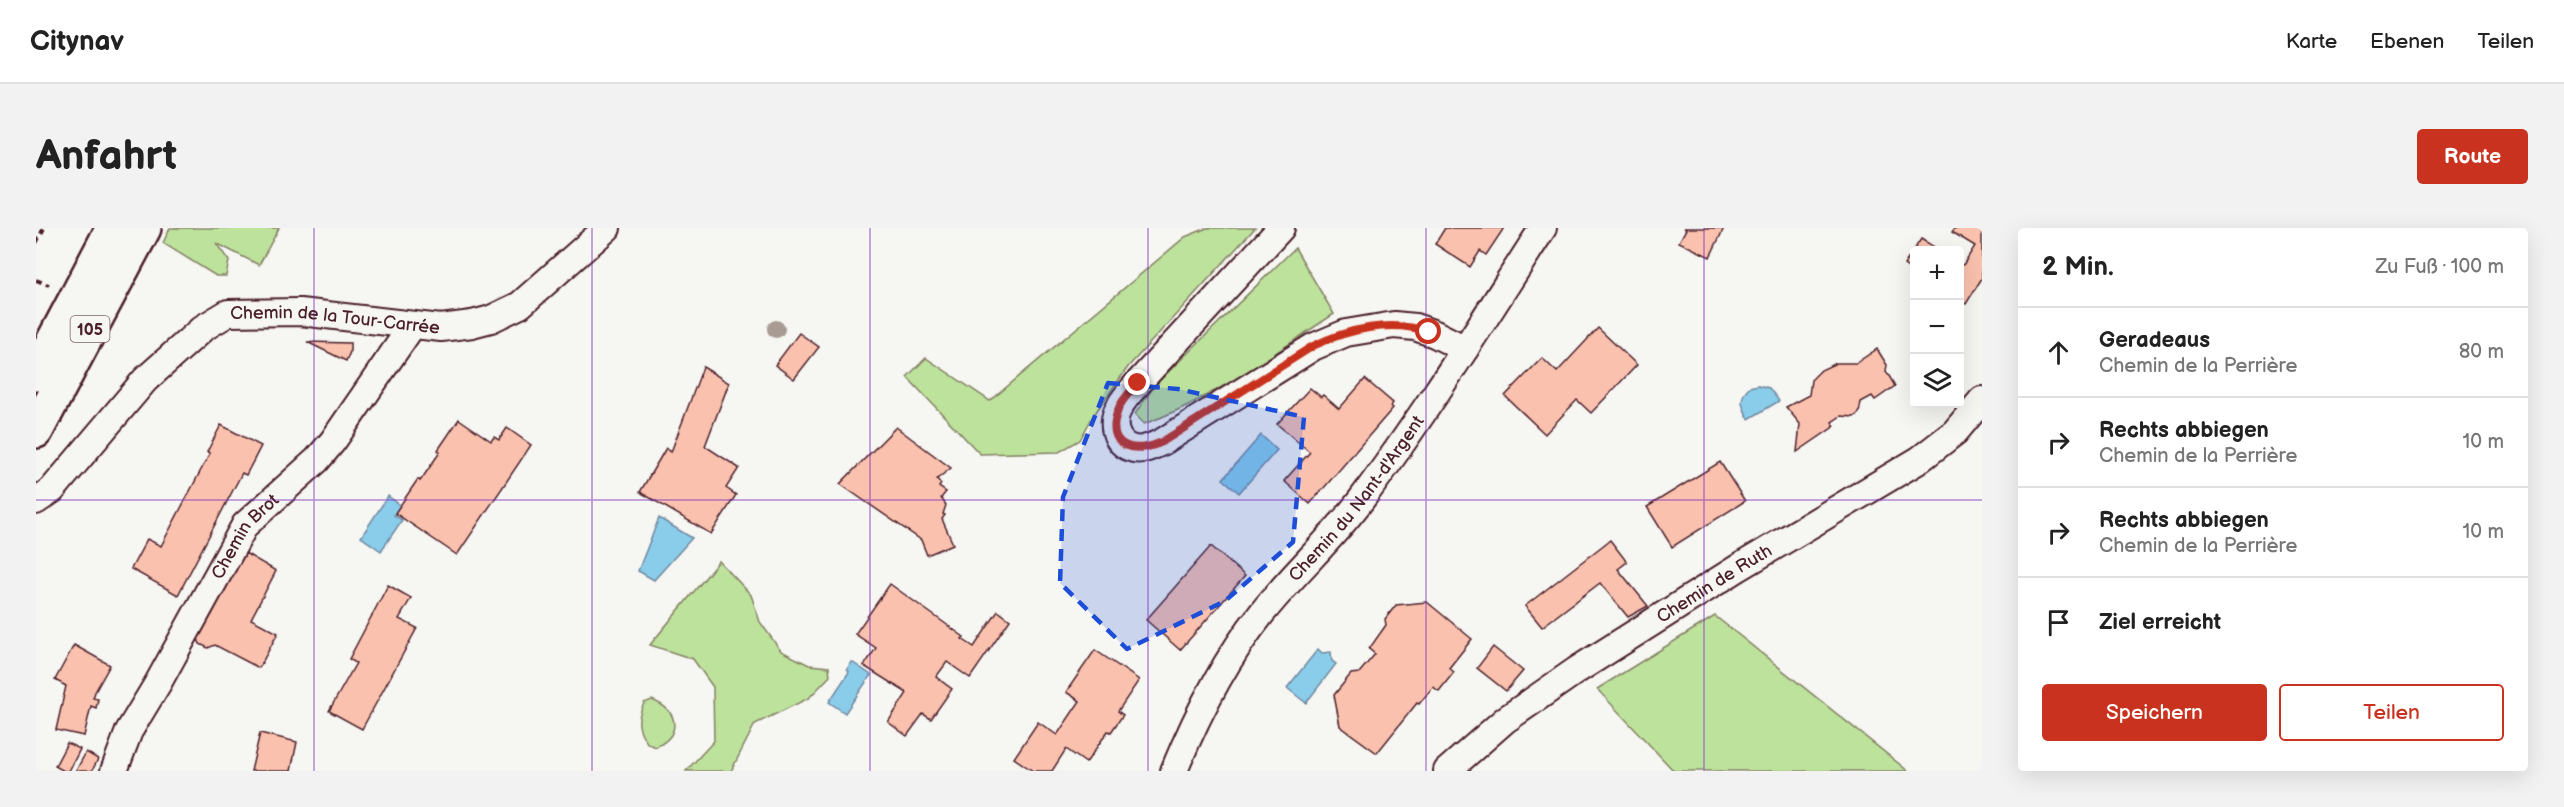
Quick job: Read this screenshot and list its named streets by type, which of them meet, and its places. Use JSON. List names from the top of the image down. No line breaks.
{"streets":{"main road":["105"],"street":["Chemin de la Tour-Carrée","Chemin du Nant-d'Argent","Chemin Brot","Chemin de Ruth"]},"crossings":[["Chemin de la Tour-Carrée","Chemin Brot"]],"page":{"header":"Citynav","nav":["Karte","Ebenen","Teilen"],"buttons":["Route",["Speichern","Teilen"]],"title":"Anfahrt","heading":["2 Min.","Zu Fuß · 100 m"],"map_buttons":["+","−"],"list":[["Geradeaus","Chemin de la Perrière","80 m"],["Rechts abbiegen","Chemin de la Perrière","10 m"],["Rechts abbiegen","Chemin de la Perrière","10 m"],"Ziel erreicht"]}}
